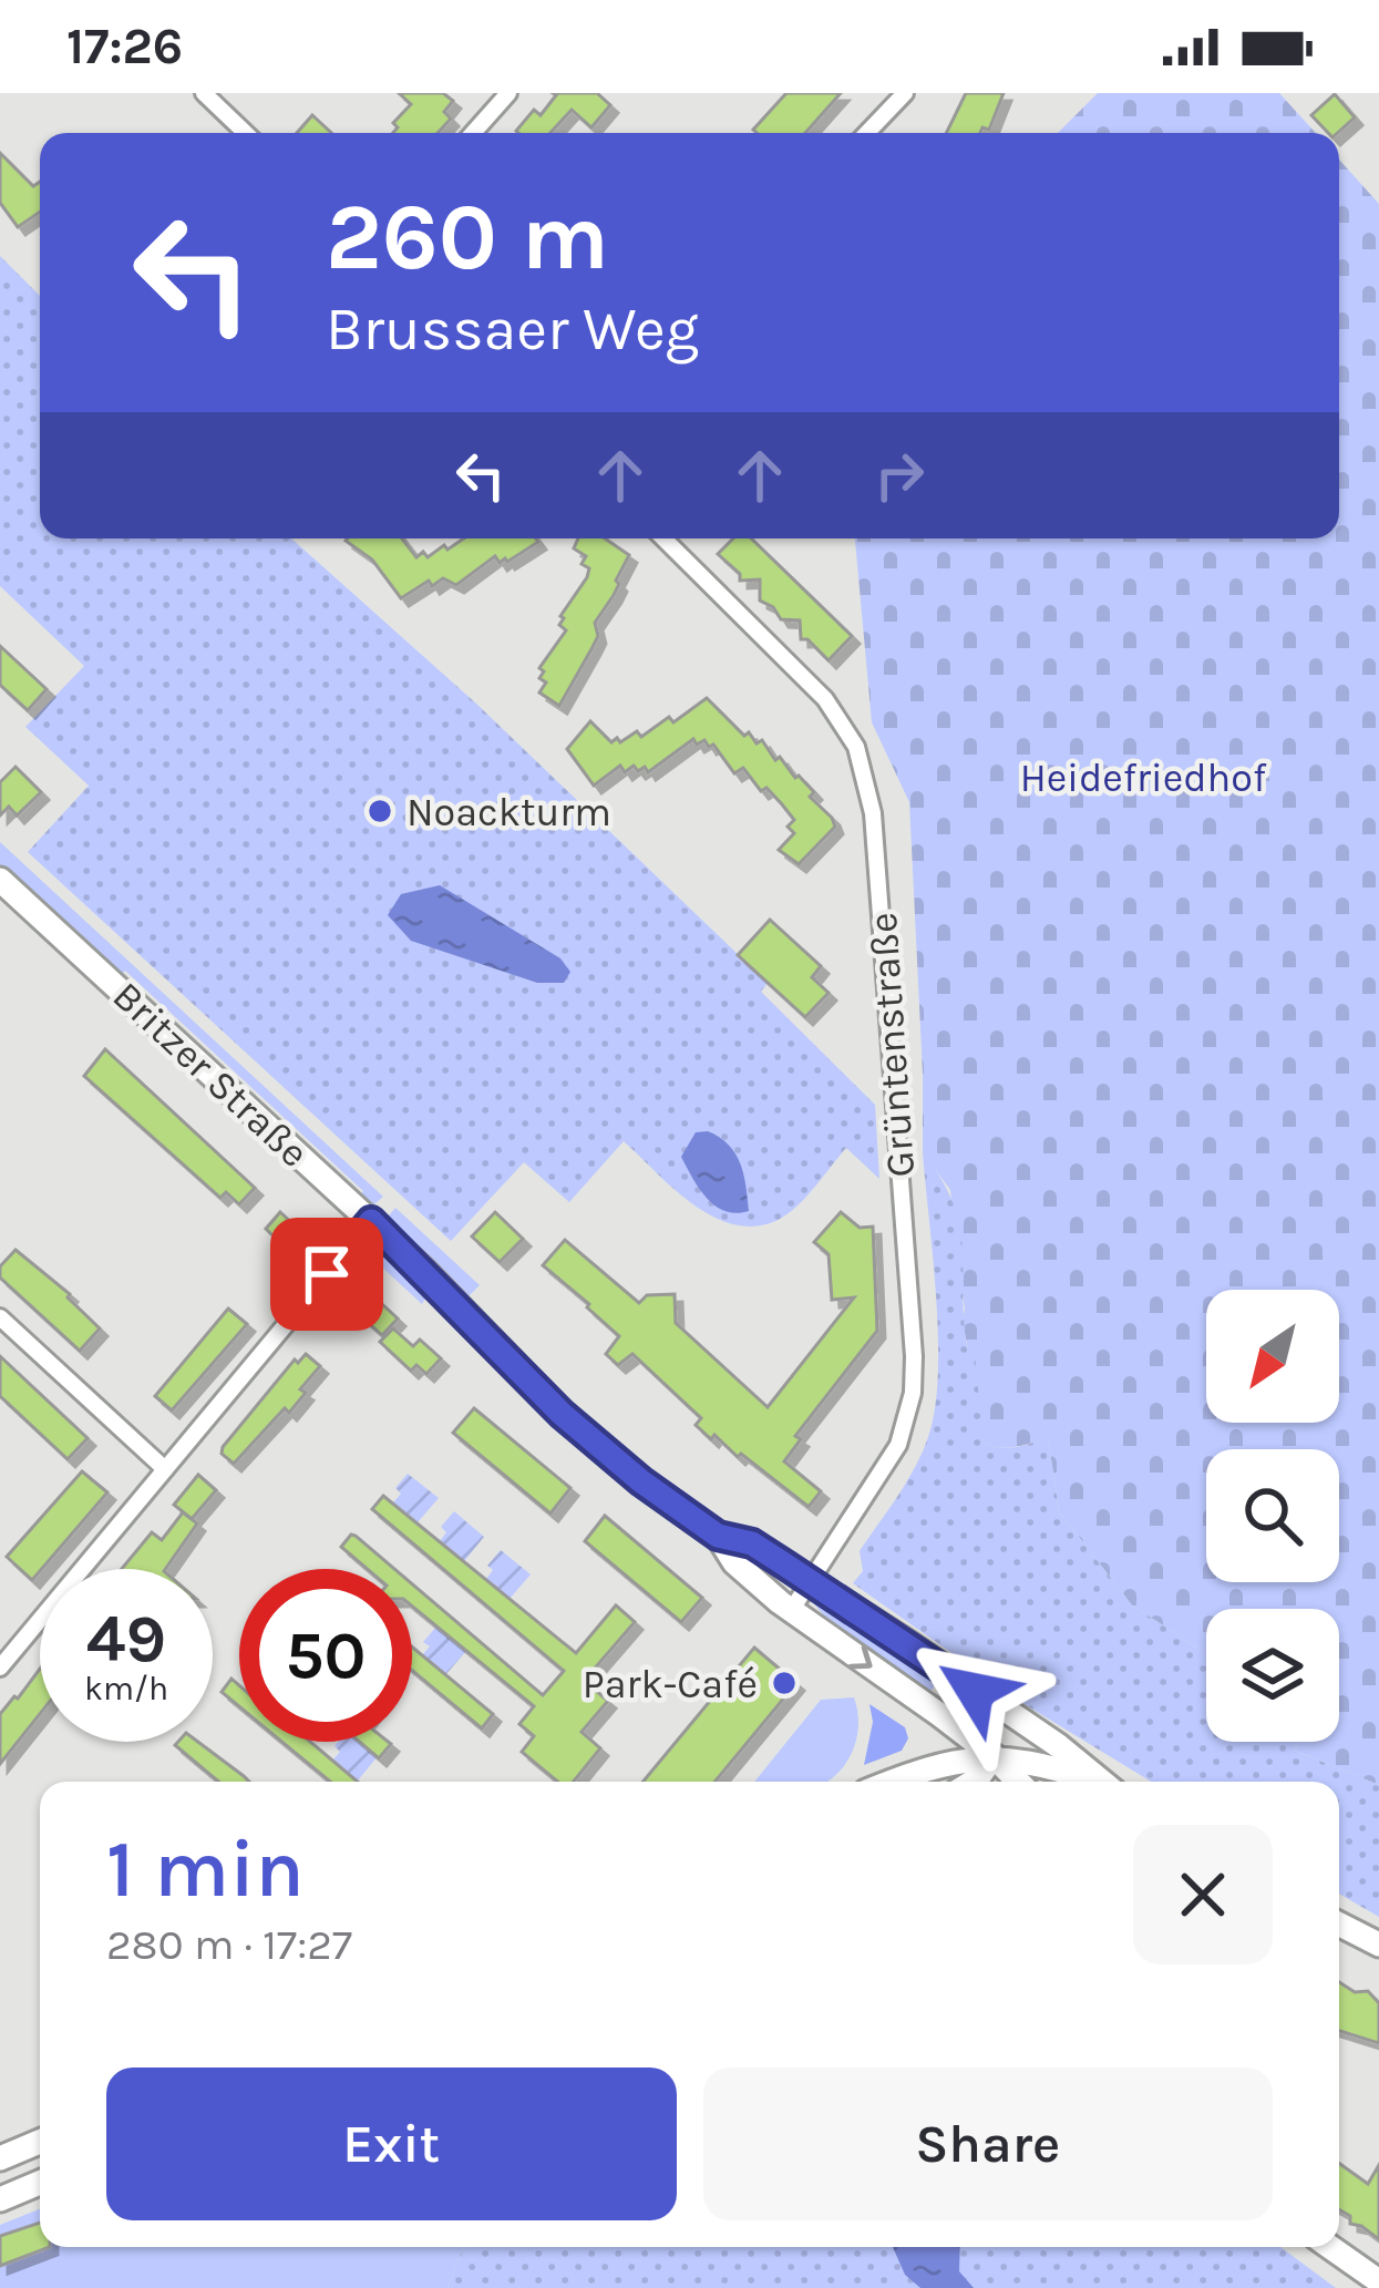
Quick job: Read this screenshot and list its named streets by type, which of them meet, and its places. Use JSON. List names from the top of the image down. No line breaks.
{"streets":{"main road":["Britzer Straße"],"street":["Grüntenstraße"]},"crossings":[["Grüntenstraße","Britzer Straße"]],"parks":["Heidefriedhof"],"places":["Noackturm","Park-Café"],"north":"bottom left","page":{"status":"17:26","turn":["260 m","Brussaer Weg"],"speed":"49 km/h","limit":"50","heading":["1 min","280 m · 17:27"],"buttons":["Exit","Share"]}}
